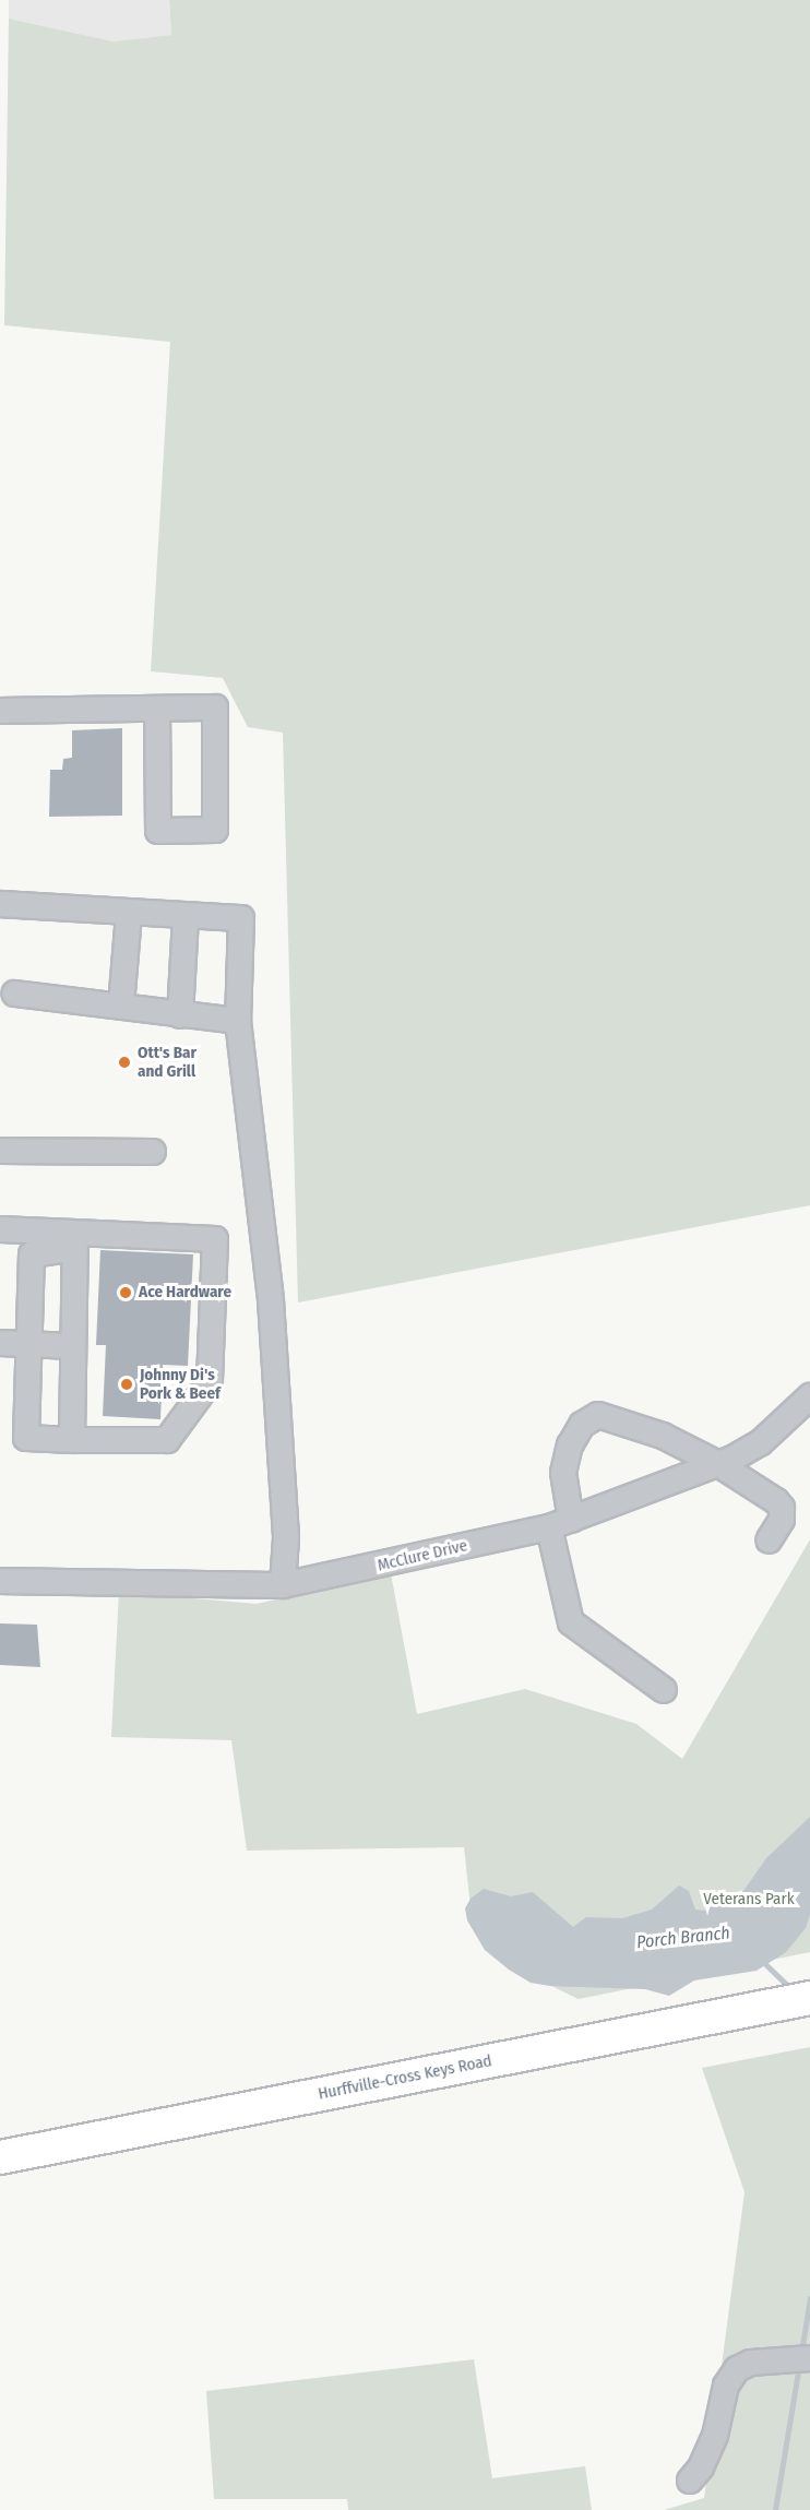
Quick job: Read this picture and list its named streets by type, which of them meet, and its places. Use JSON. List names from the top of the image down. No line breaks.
{"streets":{"main road":["Hurffville-Cross Keys Road"],"street":["McClure Drive"]},"water":["Porch Branch"],"parks":["Veterans Park"],"places":["Ott's Bar and Grill","Ace Hardware","Johnny Di's Pork & Beef"]}
